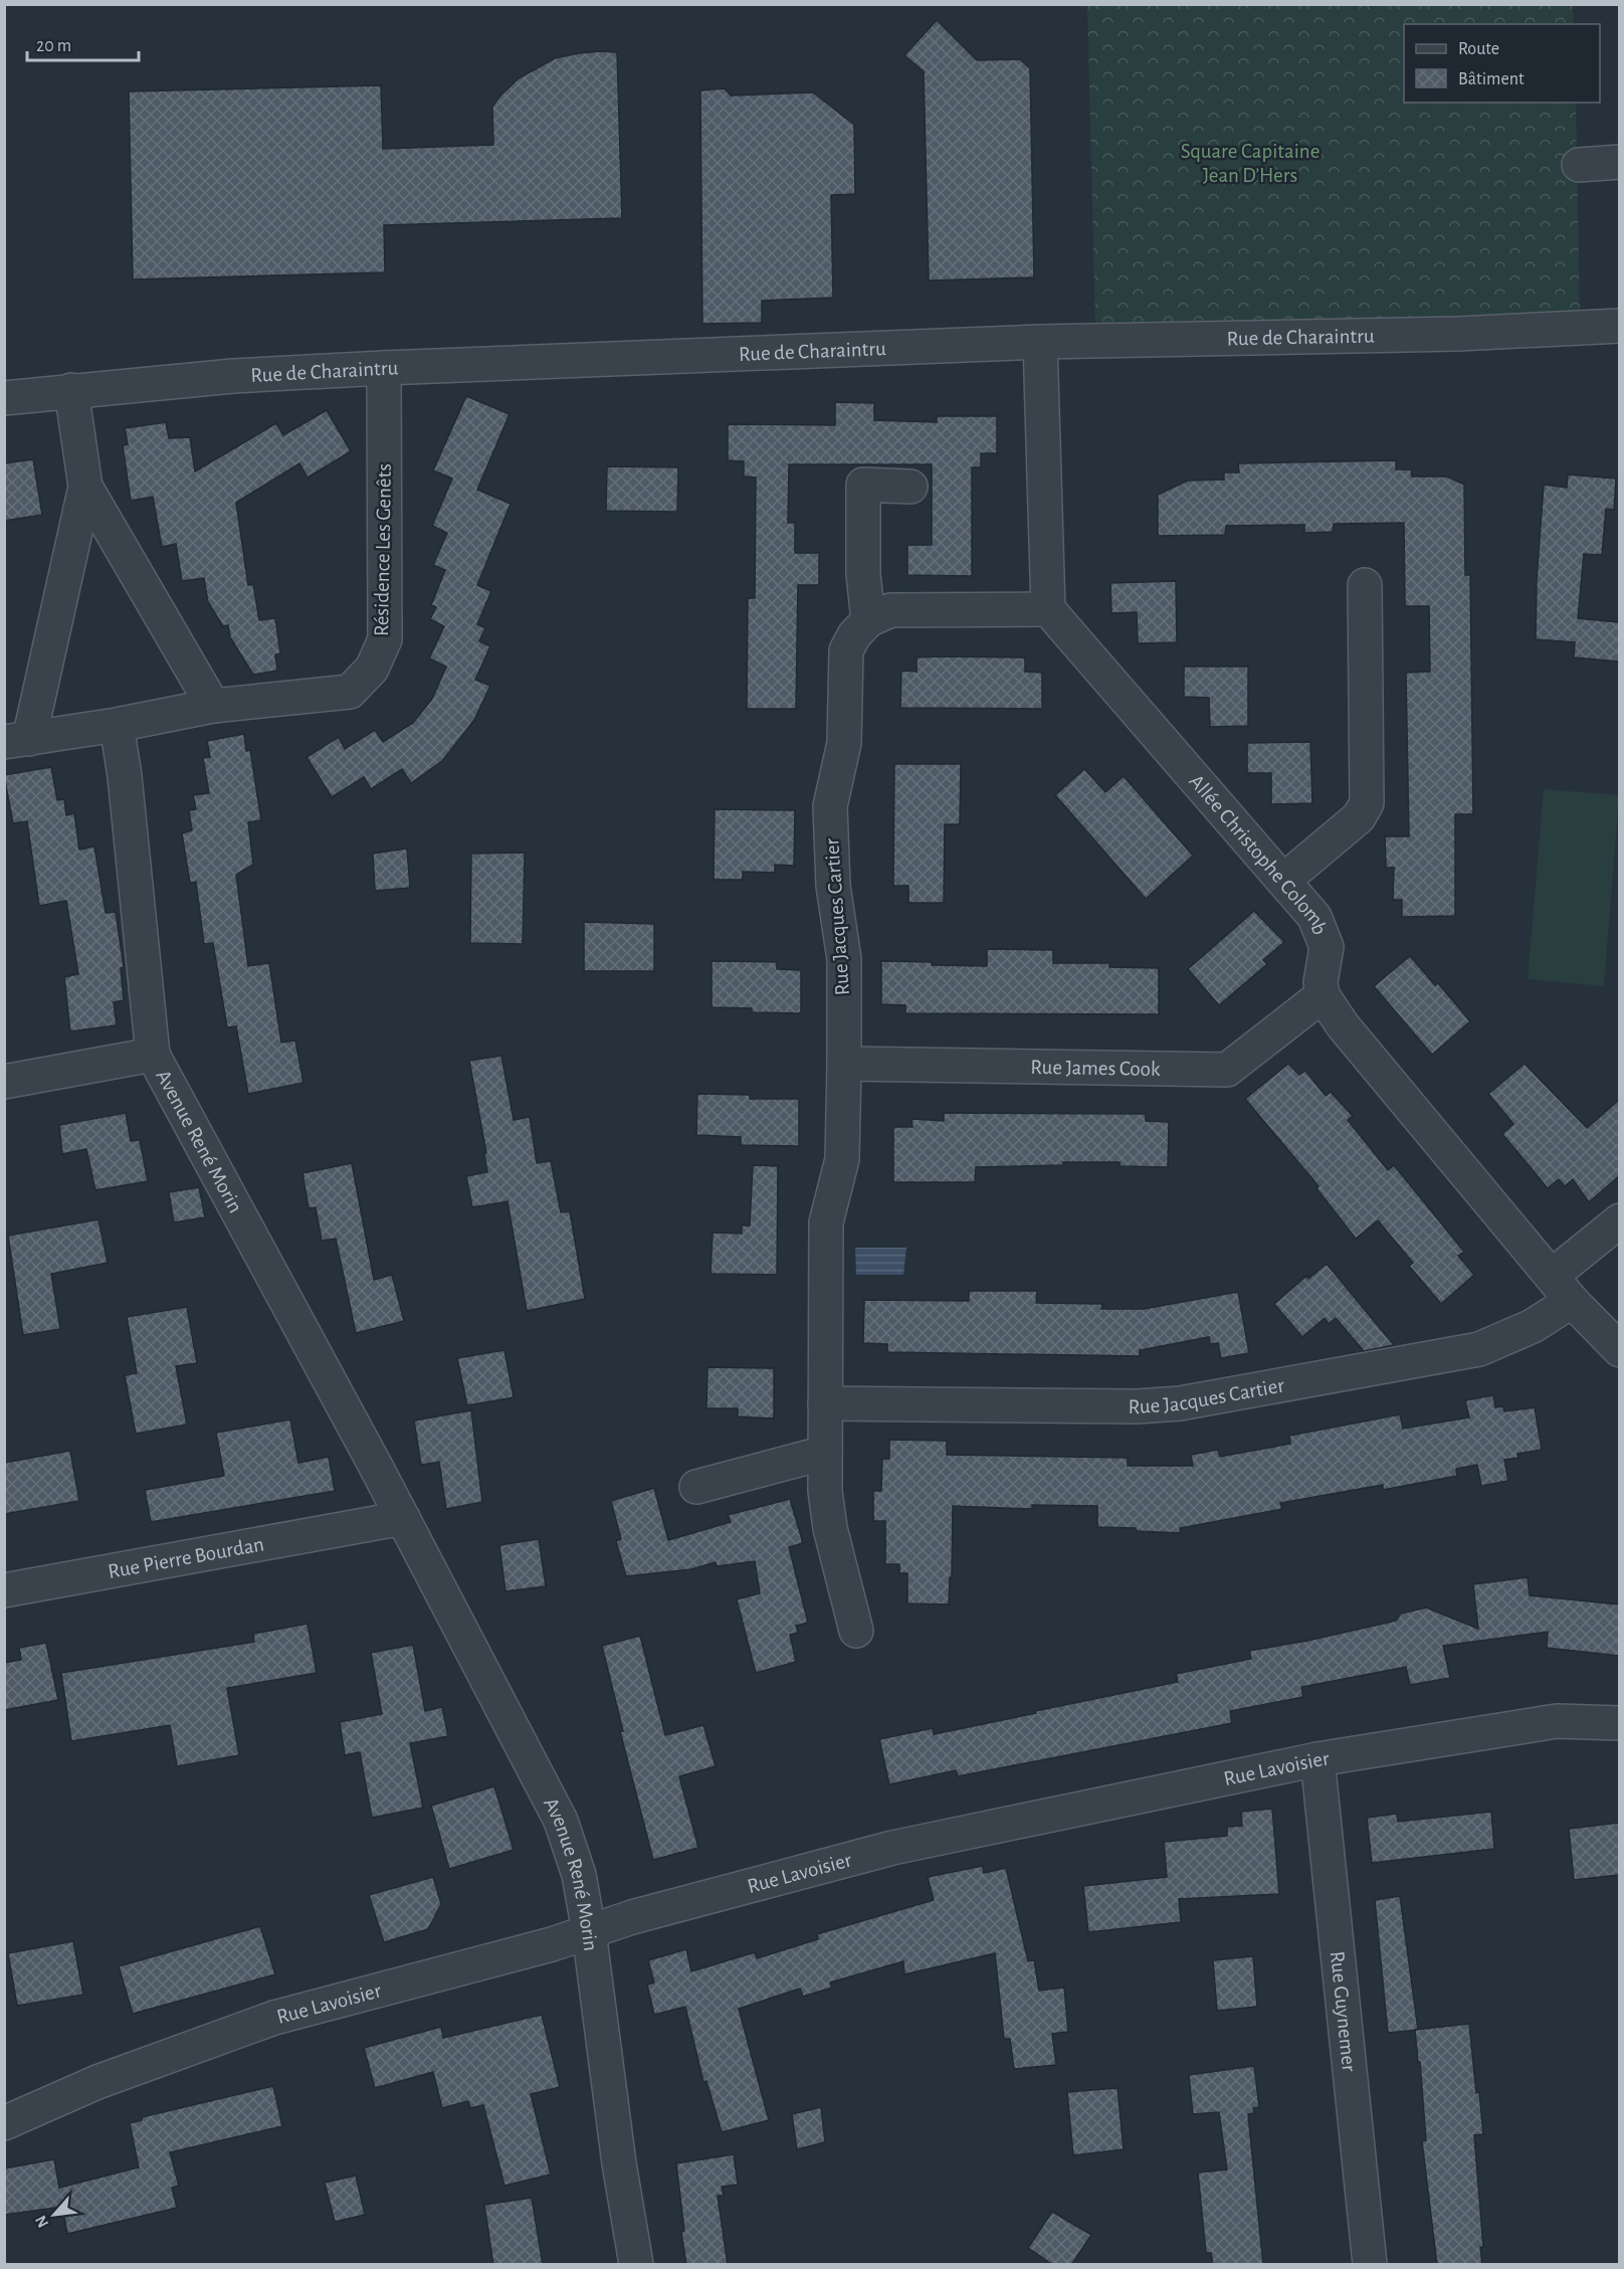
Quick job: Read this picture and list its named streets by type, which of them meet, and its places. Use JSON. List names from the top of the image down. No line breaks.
{"streets":{"street":["Rue de Charaintru","Résidence Les Genêts","Allée Christophe Colomb","Rue Jacques Cartier","Rue James Cook","Avenue René Morin","Rue Pierre Bourdan","Rue Lavoisier","Rue Guynemer"]},"crossings":[["Rue de Charaintru","Résidence Les Genêts"],["Résidence Les Genêts","Avenue René Morin"],["Allée Christophe Colomb","Rue Jacques Cartier"],["Allée Christophe Colomb","Rue James Cook"],["Rue Jacques Cartier","Rue James Cook"],["Avenue René Morin","Rue Pierre Bourdan"],["Avenue René Morin","Rue Lavoisier"],["Rue Lavoisier","Rue Guynemer"]],"parks":["Square Capitaine Jean D’Hers"],"legend":["Route","Bâtiment"],"scale_bar":"20 m","north":"bottom left"}
